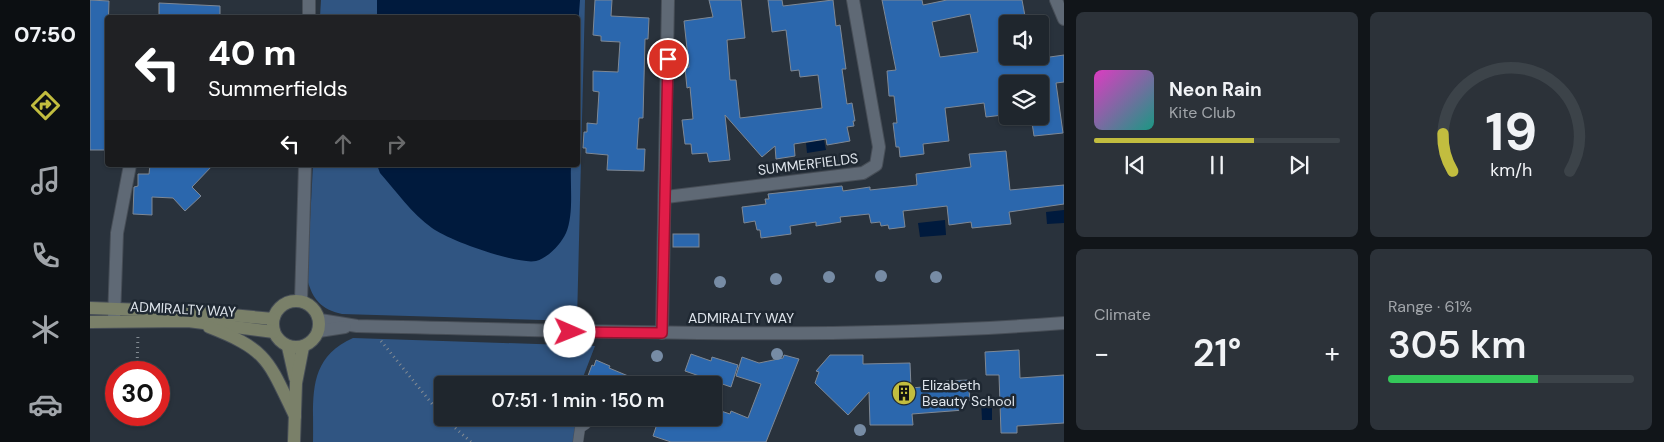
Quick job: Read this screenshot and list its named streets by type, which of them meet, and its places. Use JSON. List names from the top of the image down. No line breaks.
{"streets":{"main road":["ADMIRALTY WAY"],"street":["SUMMERFIELDS"]},"places":{"building":["Elizabeth Beauty School"]},"page":{"tabs":"07:50","turn":["40 m","Summerfields"],"song":["Neon Rain","Kite Club"],"tile":["Climate",["Range · 61%","305 km"]],"heat":["−","21°","+"],"limit":"30","trip":"07:51 · 1 min · 150 m","gauge":["19","km/h"]}}
